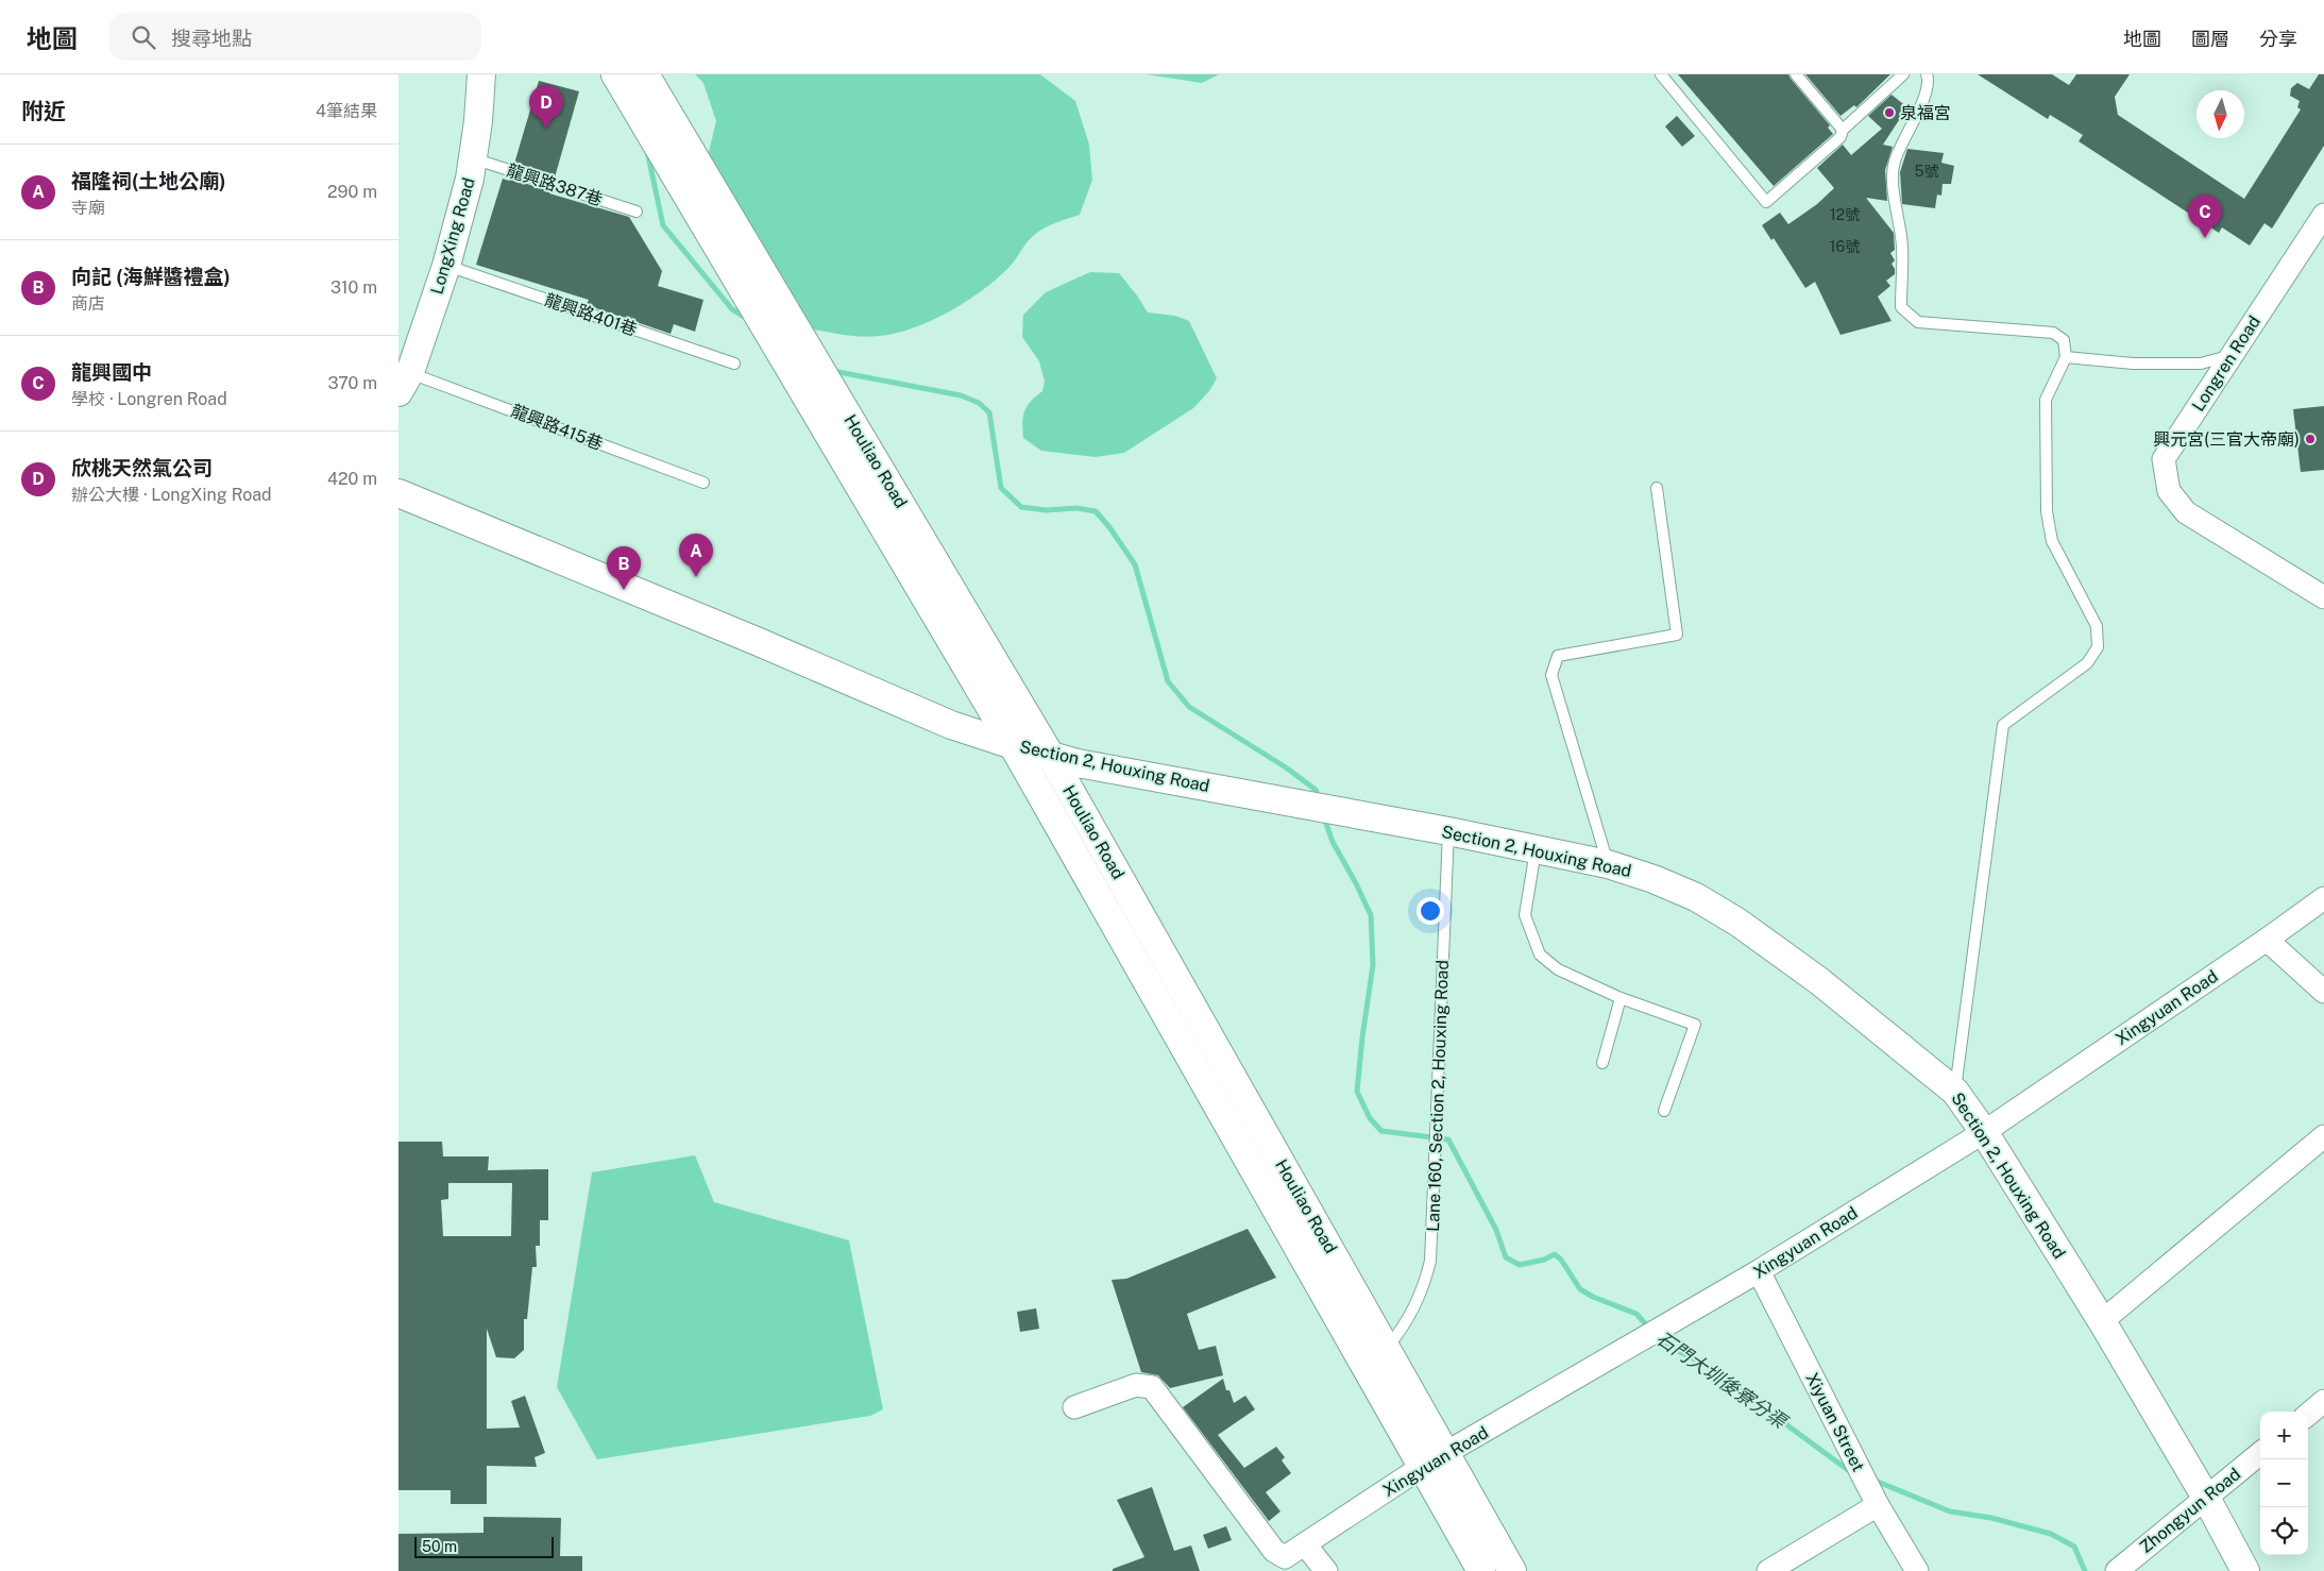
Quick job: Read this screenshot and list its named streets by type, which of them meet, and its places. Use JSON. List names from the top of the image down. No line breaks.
{"streets":{"street":["LongXing Road","Longren Road","Houliao Road","Section 2, Houxing Road","Xingyuan Road","Xiyuan Street","Zhongyun Road"],"lane":["龍興路387巷","龍興路401巷","龍興路415巷","Lane 160, Section 2, Houxing Road"]},"crossings":[["龍興路387巷","LongXing Road"],["LongXing Road","龍興路401巷"],["LongXing Road","龍興路415巷"],["Houliao Road","Section 2, Houxing Road"],["Houliao Road","Xingyuan Road"],["Houliao Road","Lane 160, Section 2, Houxing Road"],["Section 2, Houxing Road","Xingyuan Road"],["Section 2, Houxing Road","Lane 160, Section 2, Houxing Road"],["Section 2, Houxing Road","Zhongyun Road"],["Xingyuan Road","Xiyuan Street"]],"water":["石門大圳後寮分渠"],"places":["泉福宮","興元宮(三官大帝廟)"],"house_numbers":["5號","12號","16號"],"scale_bar":"50 m","north":"bottom","page":{"header":"地圖","search":"搜尋地點","nav":["地圖","圖層","分享"],"heading":["附近","4筆結果"],"pins":["D","C","A","B"],"list":[{"mark":"A","name":"福隆祠(土地公廟)","note":"寺廟","value":"290 m"},{"mark":"B","name":"向記 (海鮮醬禮盒)","note":"商店","value":"310 m"},{"mark":"C","name":"龍興國中","note":"學校 · Longren Road","value":"370 m"},{"mark":"D","name":"欣桃天然氣公司","note":"辦公大樓 · LongXing Road","value":"420 m"}],"map_buttons":["+","−"],"scale":"50 m"}}
